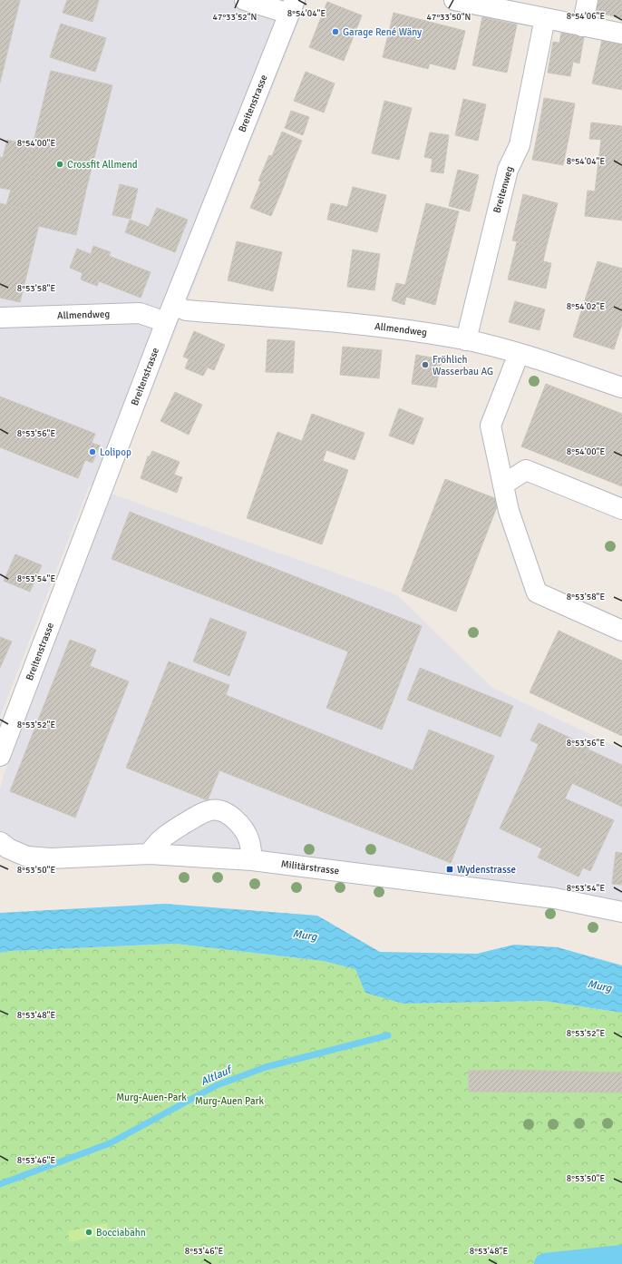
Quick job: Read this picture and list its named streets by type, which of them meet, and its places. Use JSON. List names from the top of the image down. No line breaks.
{"streets":{"street":["Breitenstrasse","Breitenweg","Allmendweg","Militärstrasse"]},"crossings":[["Breitenstrasse","Allmendweg"],["Breitenweg","Allmendweg"]],"water":["Murg","Altlauf"],"parks":["Murg-Auen-Park","Murg-Auen Park"],"places":{"other":["Garage René Wäny","Crossfit Allmend","Fröhlich Wasserbau AG","Lolipop","Bocciabahn"],"transit":["Wydenstrasse"]},"coordinates":["8°54'04\"E","8°54'06\"E","47°33'52\"N","47°33'50\"N","8°54'00\"E","8°53'58\"E","8°54'02\"E","8°53'56\"E","8°53'54\"E","8°53'52\"E","8°53'50\"E","8°53'48\"E","8°53'46\"E"]}
